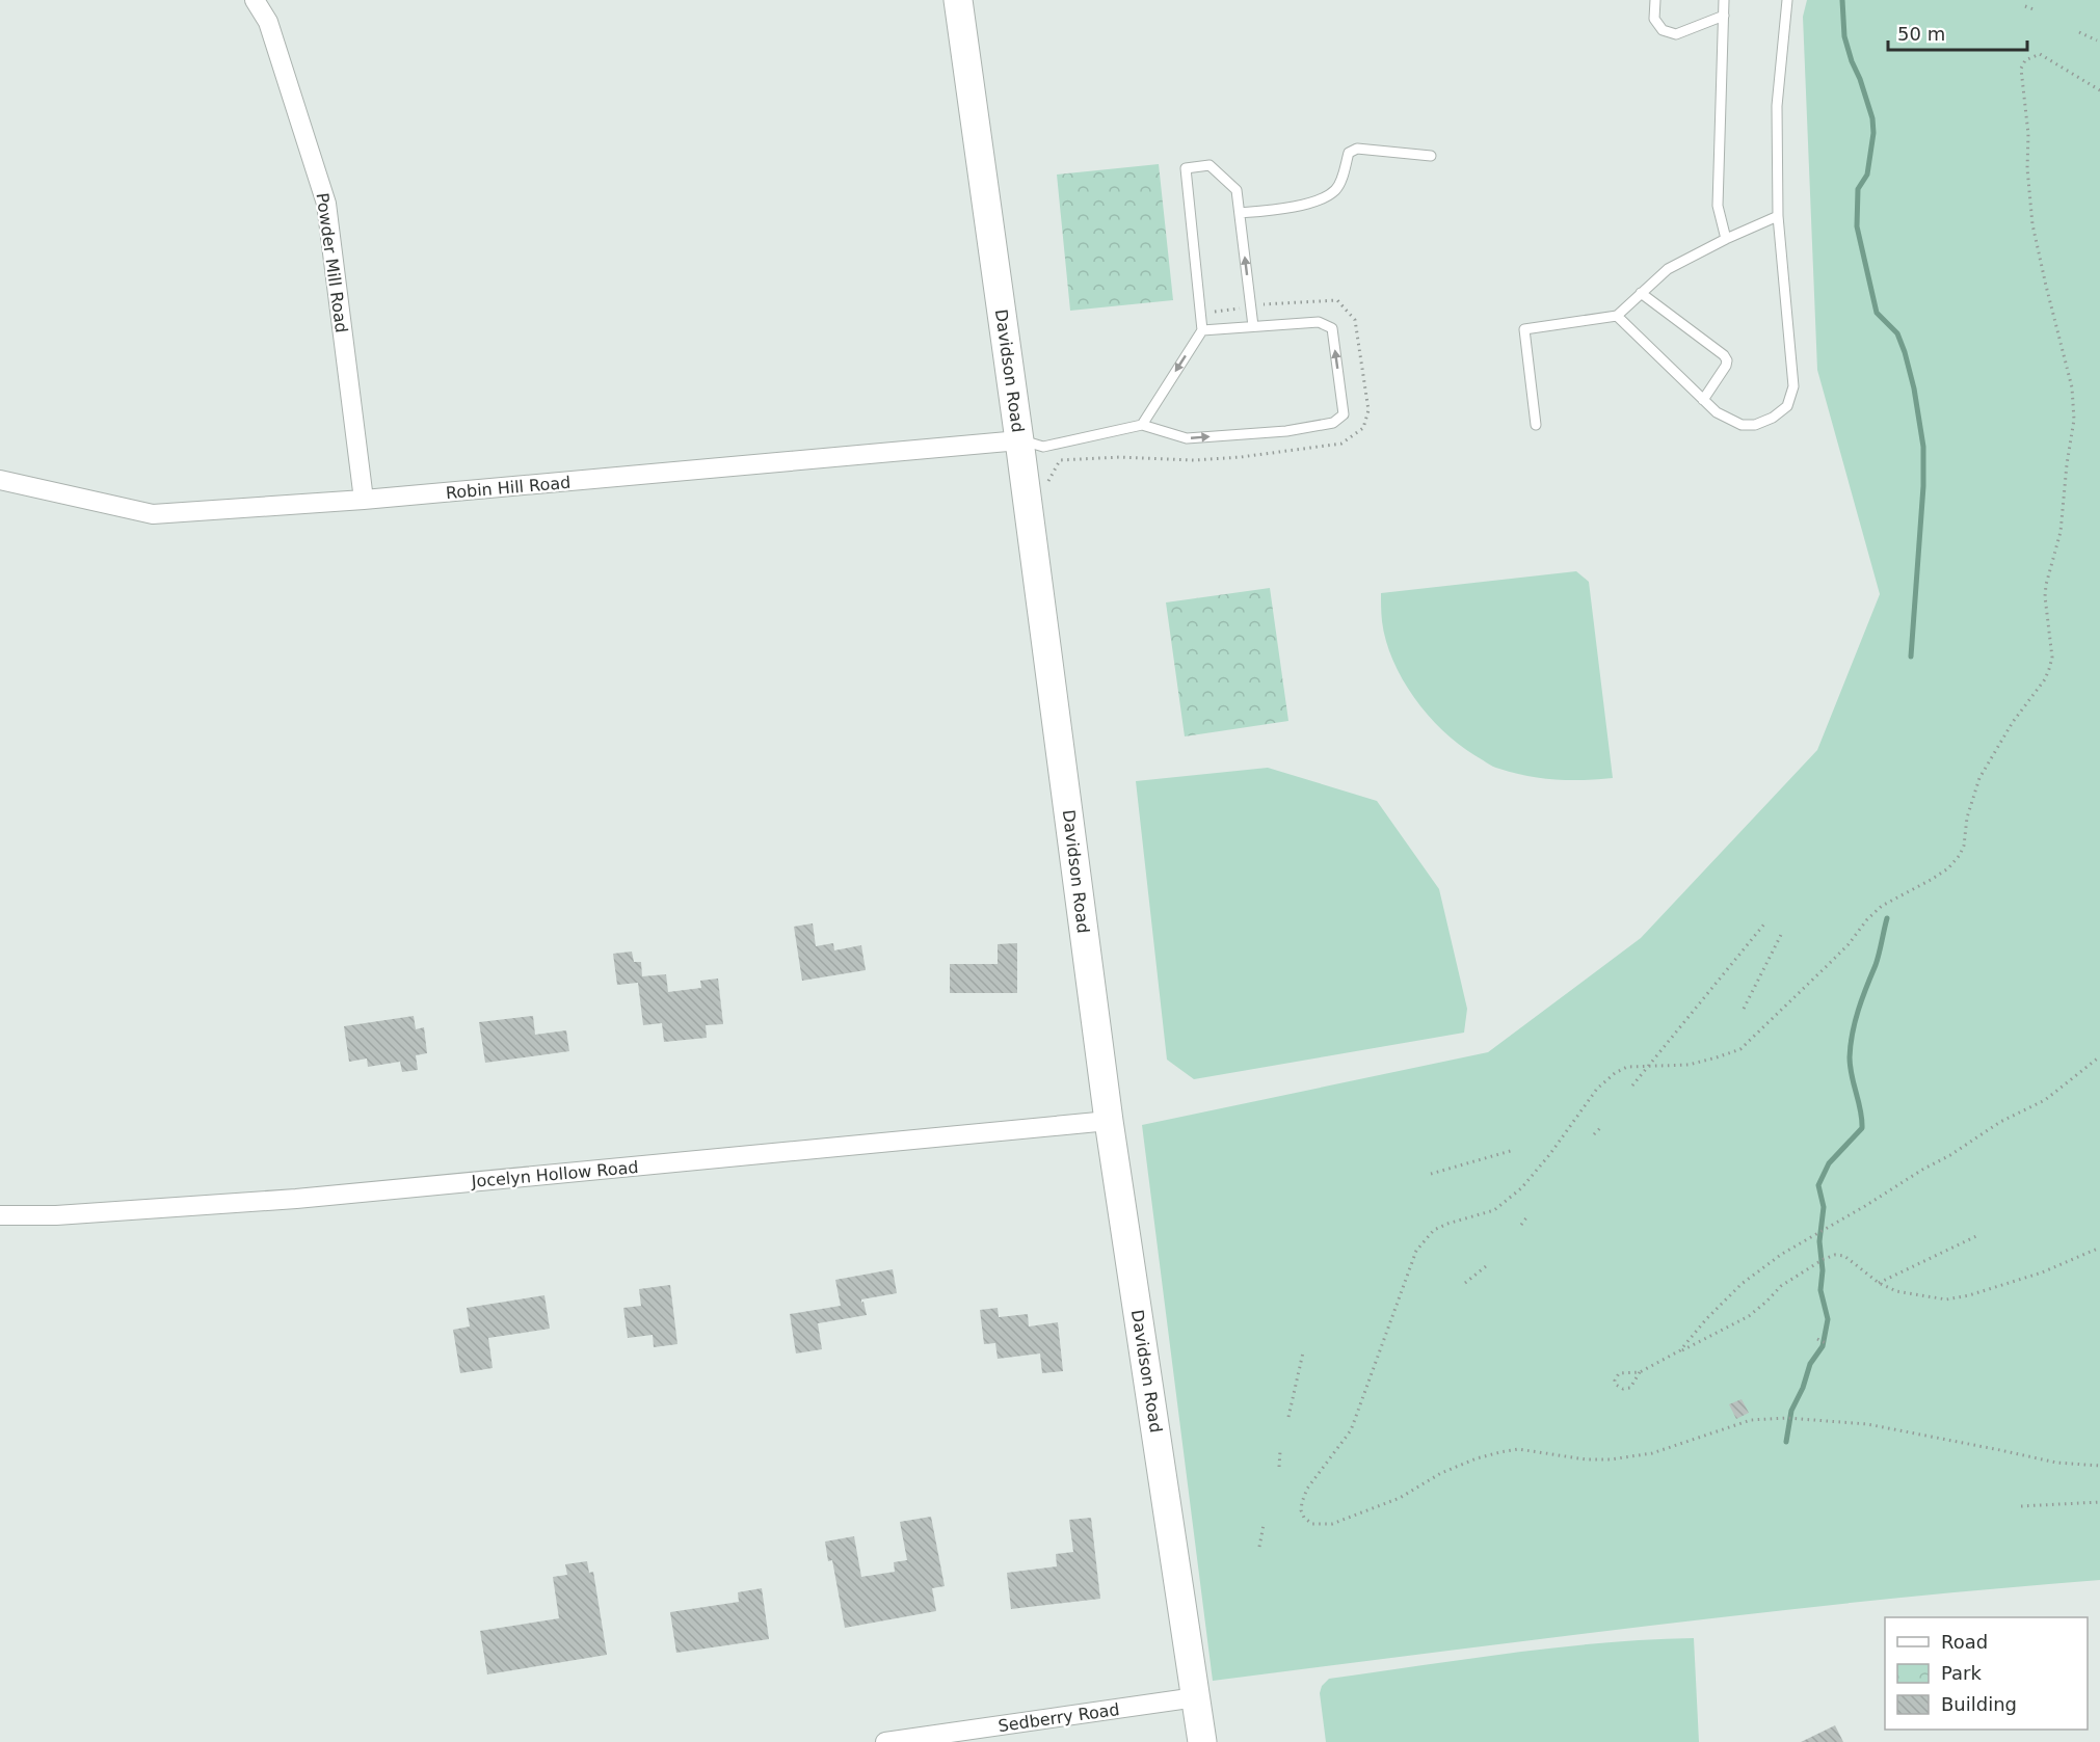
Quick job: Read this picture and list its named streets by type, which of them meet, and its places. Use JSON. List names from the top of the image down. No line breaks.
{"streets":{"street":["Powder Mill Road","Davidson Road","Robin Hill Road","Jocelyn Hollow Road","Sedberry Road"]},"crossings":[["Powder Mill Road","Robin Hill Road"],["Davidson Road","Robin Hill Road"],["Davidson Road","Jocelyn Hollow Road"],["Davidson Road","Sedberry Road"]],"legend":["Road","Park","Building"],"scale_bar":"50 m"}
